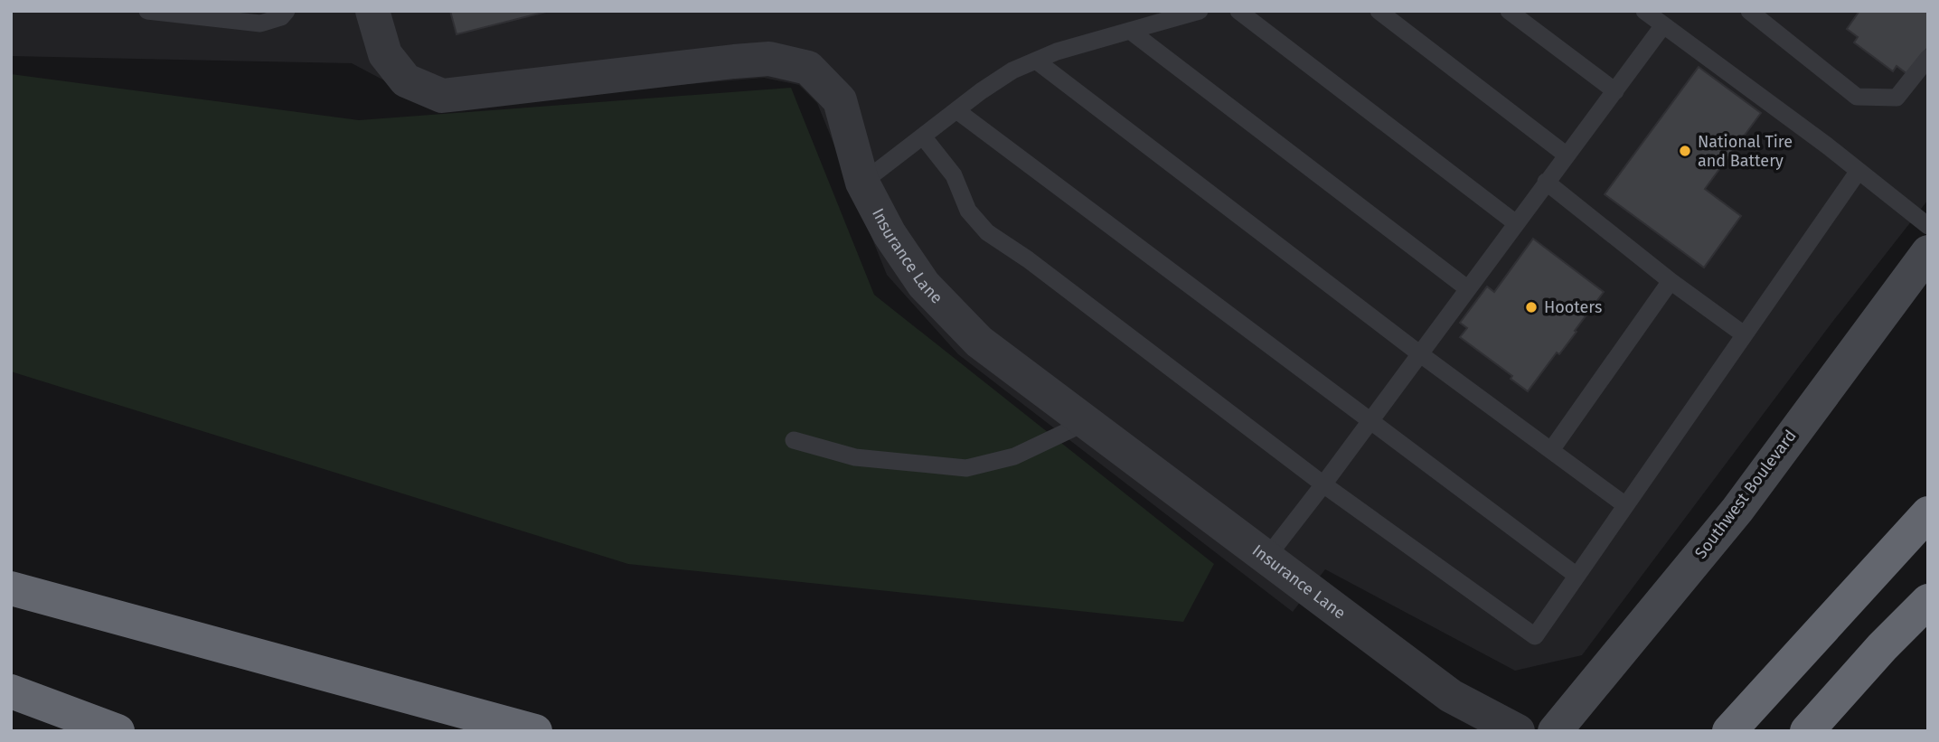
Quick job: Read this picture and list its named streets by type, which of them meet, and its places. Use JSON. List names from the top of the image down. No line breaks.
{"streets":{"main road":["Southwest Boulevard"],"street":["Insurance Lane"]},"places":["National Tire and Battery","Hooters"]}
